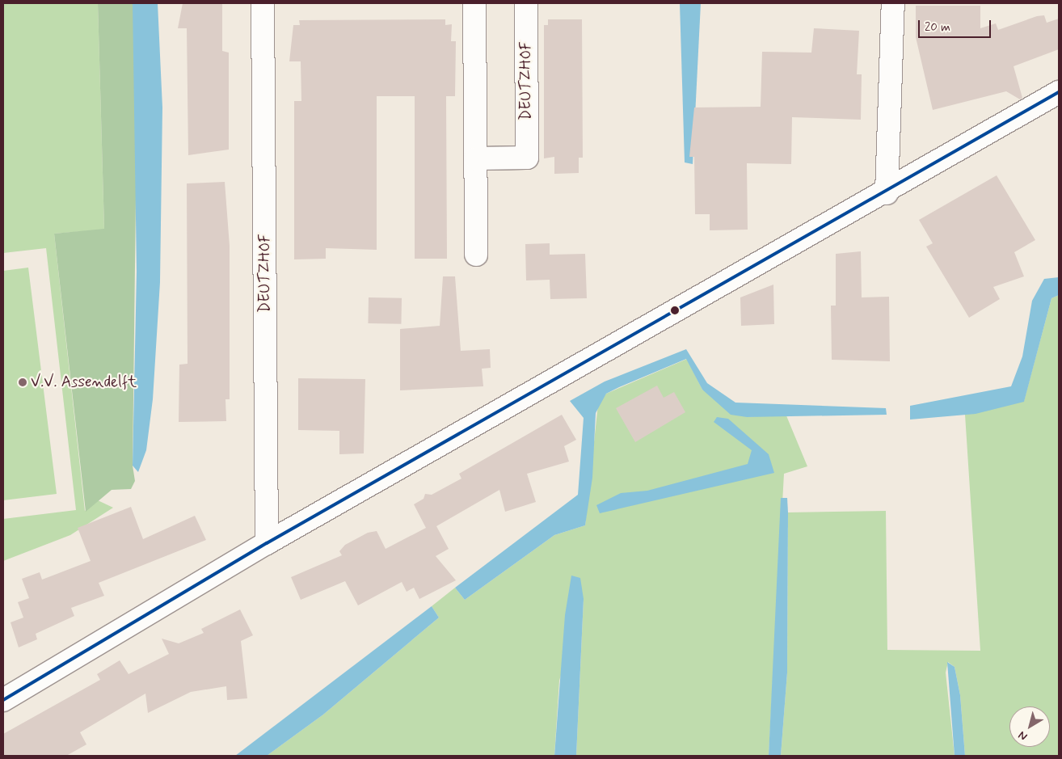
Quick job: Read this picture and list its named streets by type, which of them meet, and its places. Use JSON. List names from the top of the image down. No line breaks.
{"streets":{"street":["DEUTZHOF"]},"places":["V.V. Assendelft"],"scale_bar":"20 m","north":"bottom left"}
